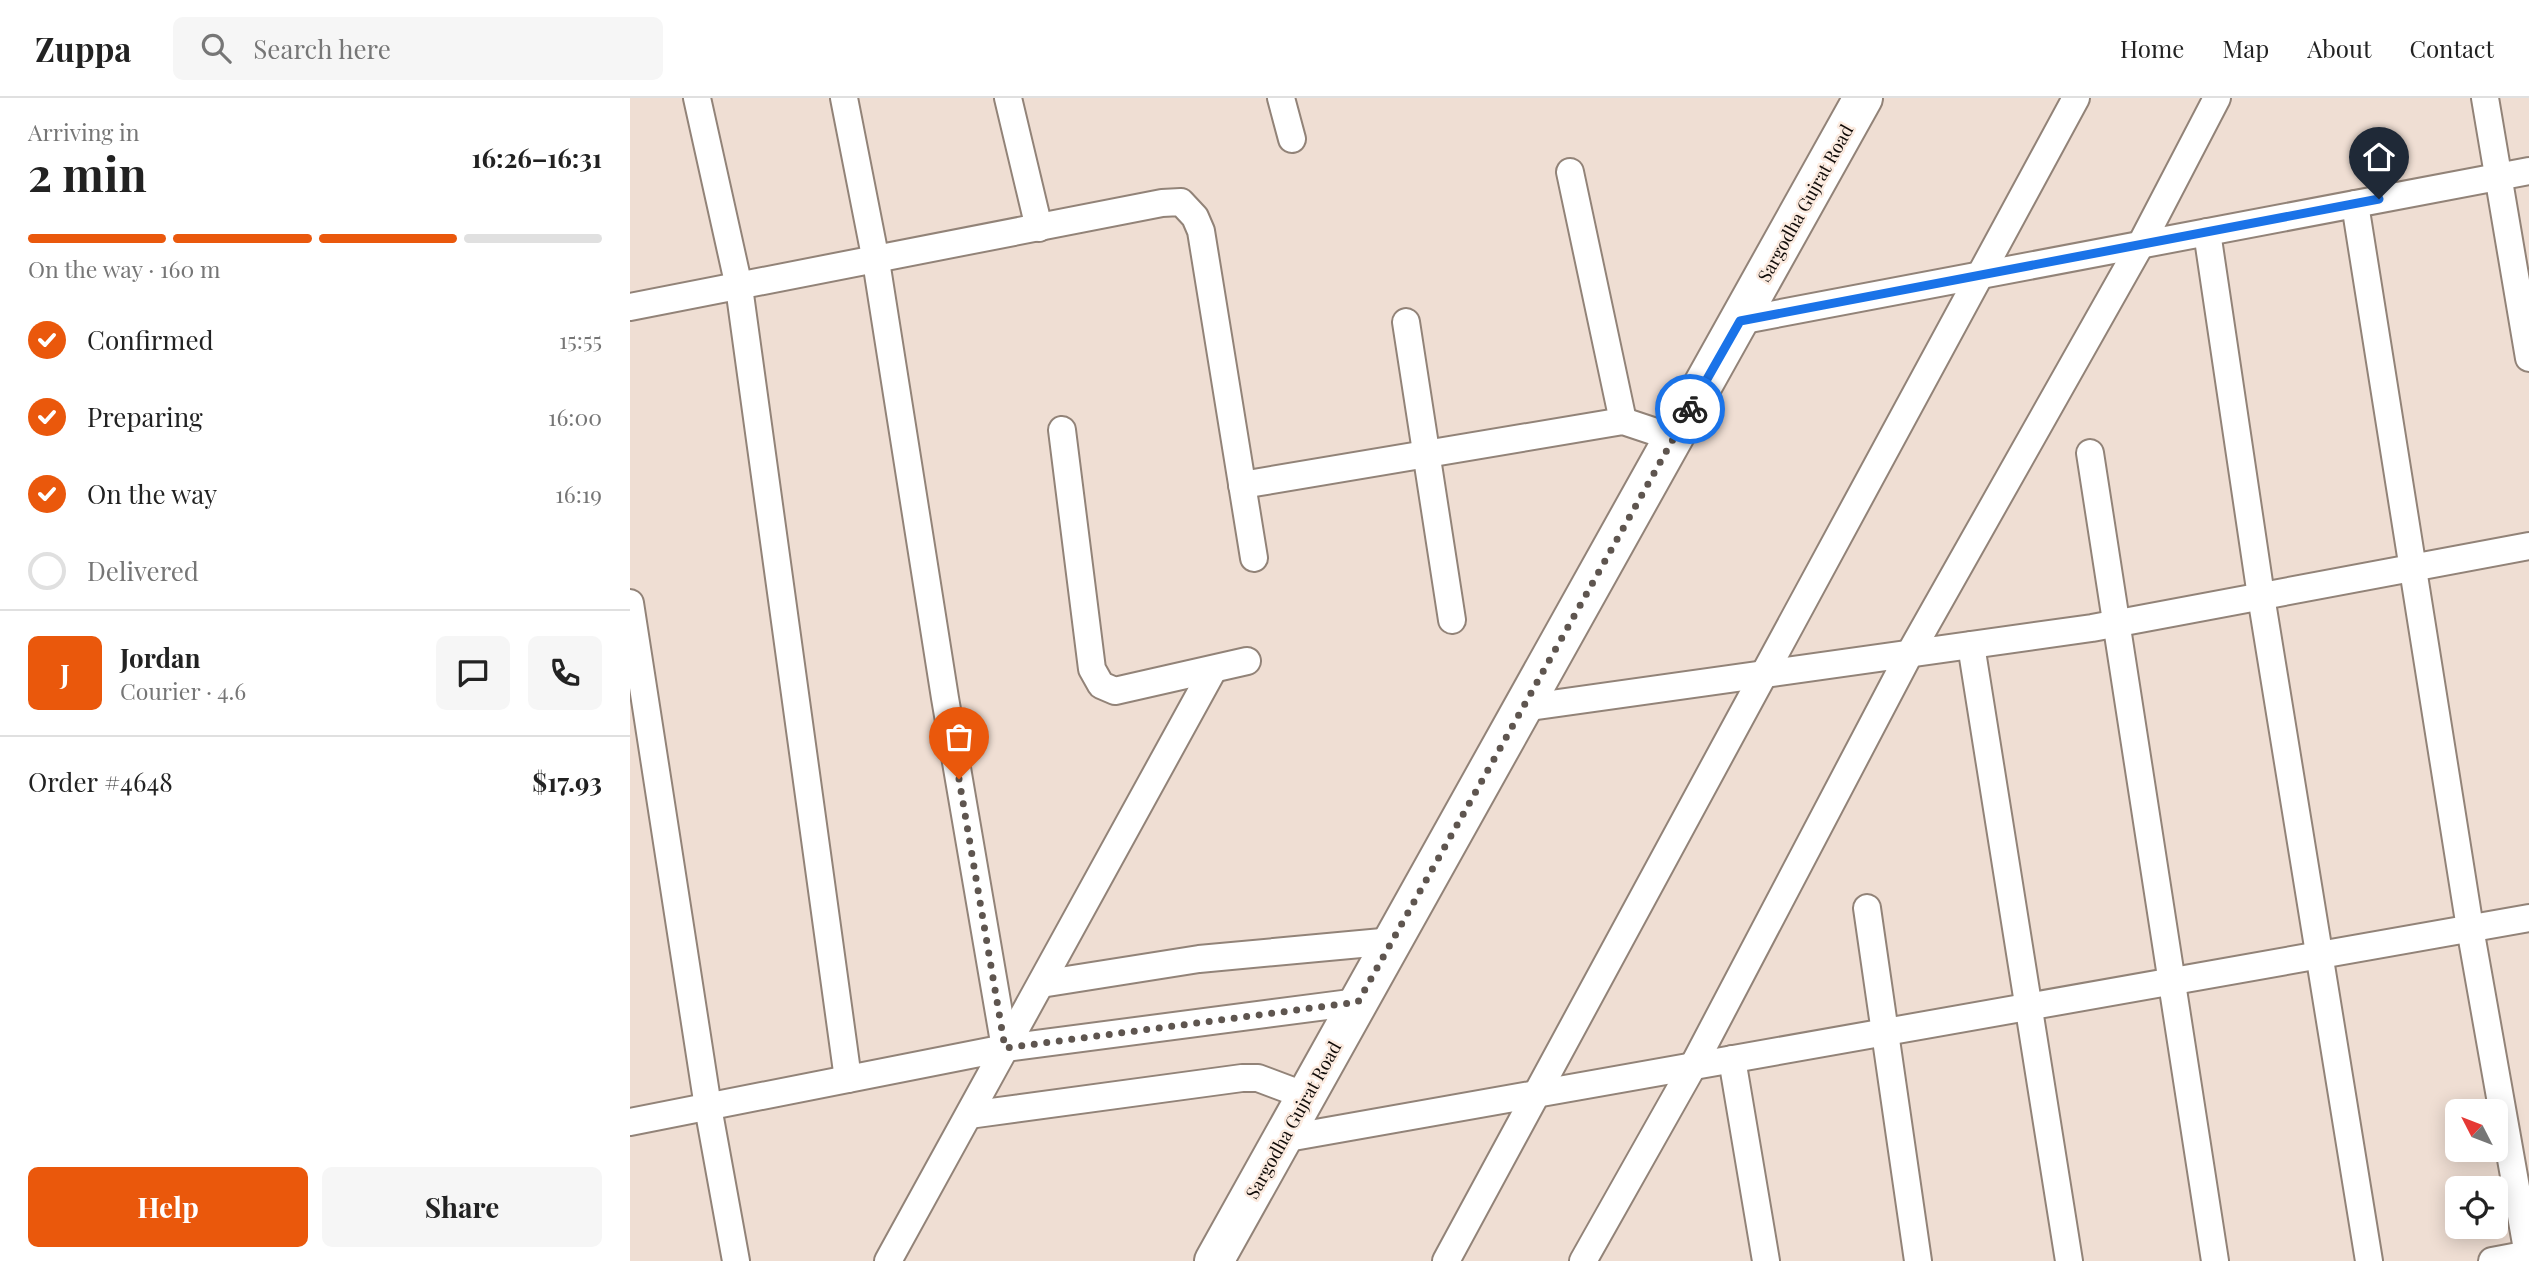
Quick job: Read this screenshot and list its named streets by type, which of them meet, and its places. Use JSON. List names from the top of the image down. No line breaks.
{"streets":{"main road":["Sargodha Gujrat Road"]},"north":"top left","page":{"header":"Zuppa","search":"Search here","nav":["Home","Map","About","Contact"],"heading":["2 min","Arriving in","16:26–16:31"],"panel":["Jordan","Courier · 4.6","Order #4648","$17.93"],"bar":"On the way · 160 m","list":[["Confirmed","15:55"],["Preparing","16:00"],["On the way","16:19"],"Delivered"],"round":"J","buttons":["Help","Share"]}}
